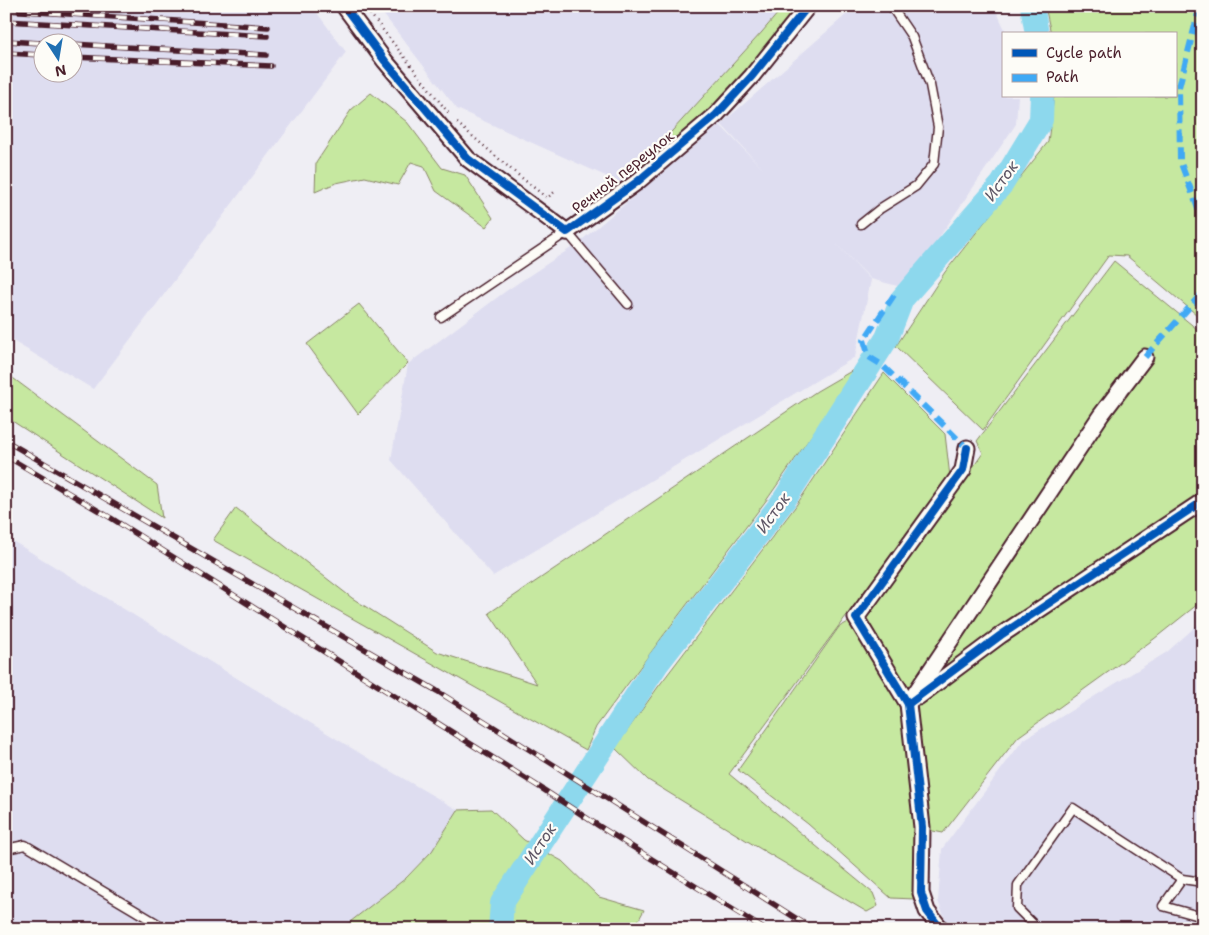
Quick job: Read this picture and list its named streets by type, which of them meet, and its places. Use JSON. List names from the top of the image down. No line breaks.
{"streets":{"street":["Речной переулок"]},"water":["Исток"],"legend":["Cycle path","Path"],"north":"bottom"}
